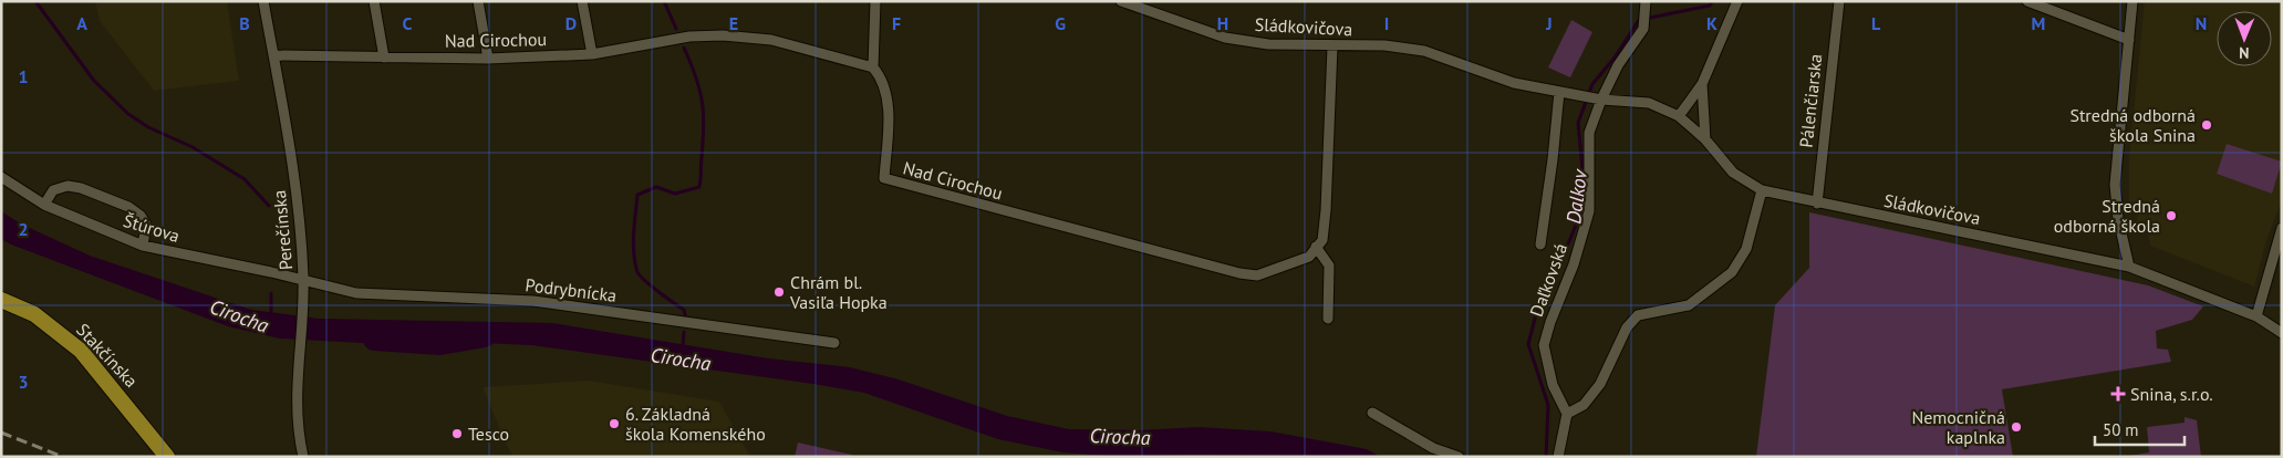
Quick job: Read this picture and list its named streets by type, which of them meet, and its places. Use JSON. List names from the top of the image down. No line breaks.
{"streets":{"main road":["Stakčínska"],"street":["Sládkovičova","Nad Cirochou","Pálenčiarska","Štúrova","Perečínska","Daľkovská","Podrybnícka"]},"crossings":[["Sládkovičova","Pálenčiarska"],["Sládkovičova","Daľkovská"],["Nad Cirochou","Perečínska"],["Štúrova","Perečínska"],["Štúrova","Podrybnícka"],["Perečínska","Podrybnícka"]],"water":["Dalkov","Cirocha"],"places":{"other":["Stredná odborná škola Snina","Stredná odborná škola","Chrám bl. Vasiľa Hopka","6. Základná škola Komenského","Nemocničná kaplnka","Tesco"],"health":["Snina, s.r.o."]},"scale_bar":"50 m","north":"bottom","grid":{"columns":["A","B","C","D","E","F","G","H","I","J","K","L","M","N"],"rows":["1","2","3"]}}
